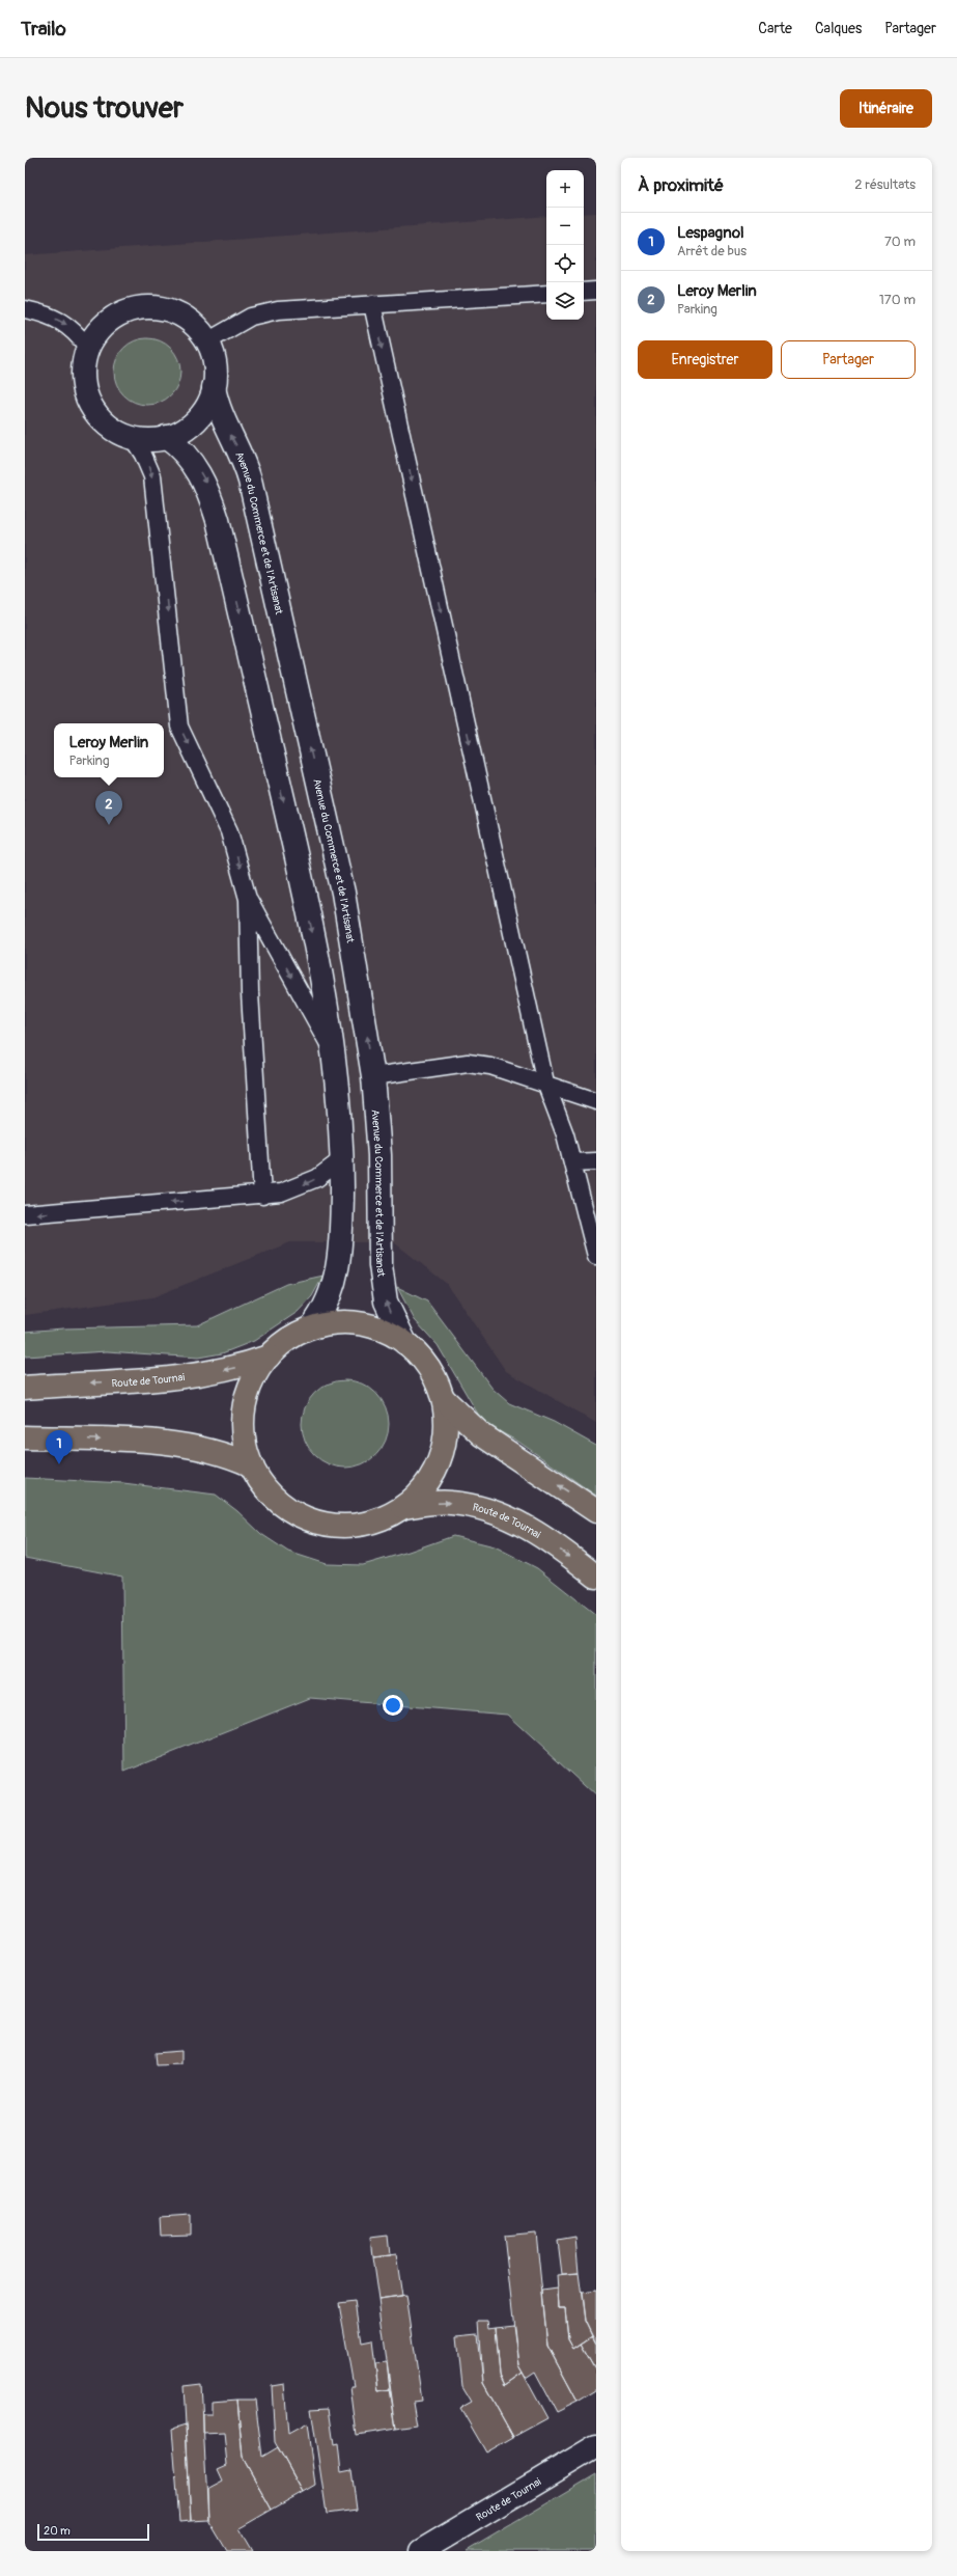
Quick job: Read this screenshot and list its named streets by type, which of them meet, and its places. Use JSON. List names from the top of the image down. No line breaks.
{"streets":{"main road":["Route de Tournai"],"street":["Avenue du Commerce et de l'Artisanat"]},"crossings":[["Avenue du Commerce et de l'Artisanat","Route de Tournai"]],"scale_bar":"20 m","page":{"header":"Trailo","nav":["Carte","Calques","Partager"],"buttons":["Itinéraire",["Enregistrer","Partager"]],"title":"Nous trouver","heading":["À proximité","2 résultats"],"map_buttons":["+","−"],"list":[{"mark":"1","name":"Lespagnol","note":"Arrêt de bus","value":"70 m"},{"mark":"2","name":"Leroy Merlin","note":"Parking","value":"170 m"}],"popup":["Leroy Merlin","Parking"],"pins":["2","1"],"scale":"20 m"}}
